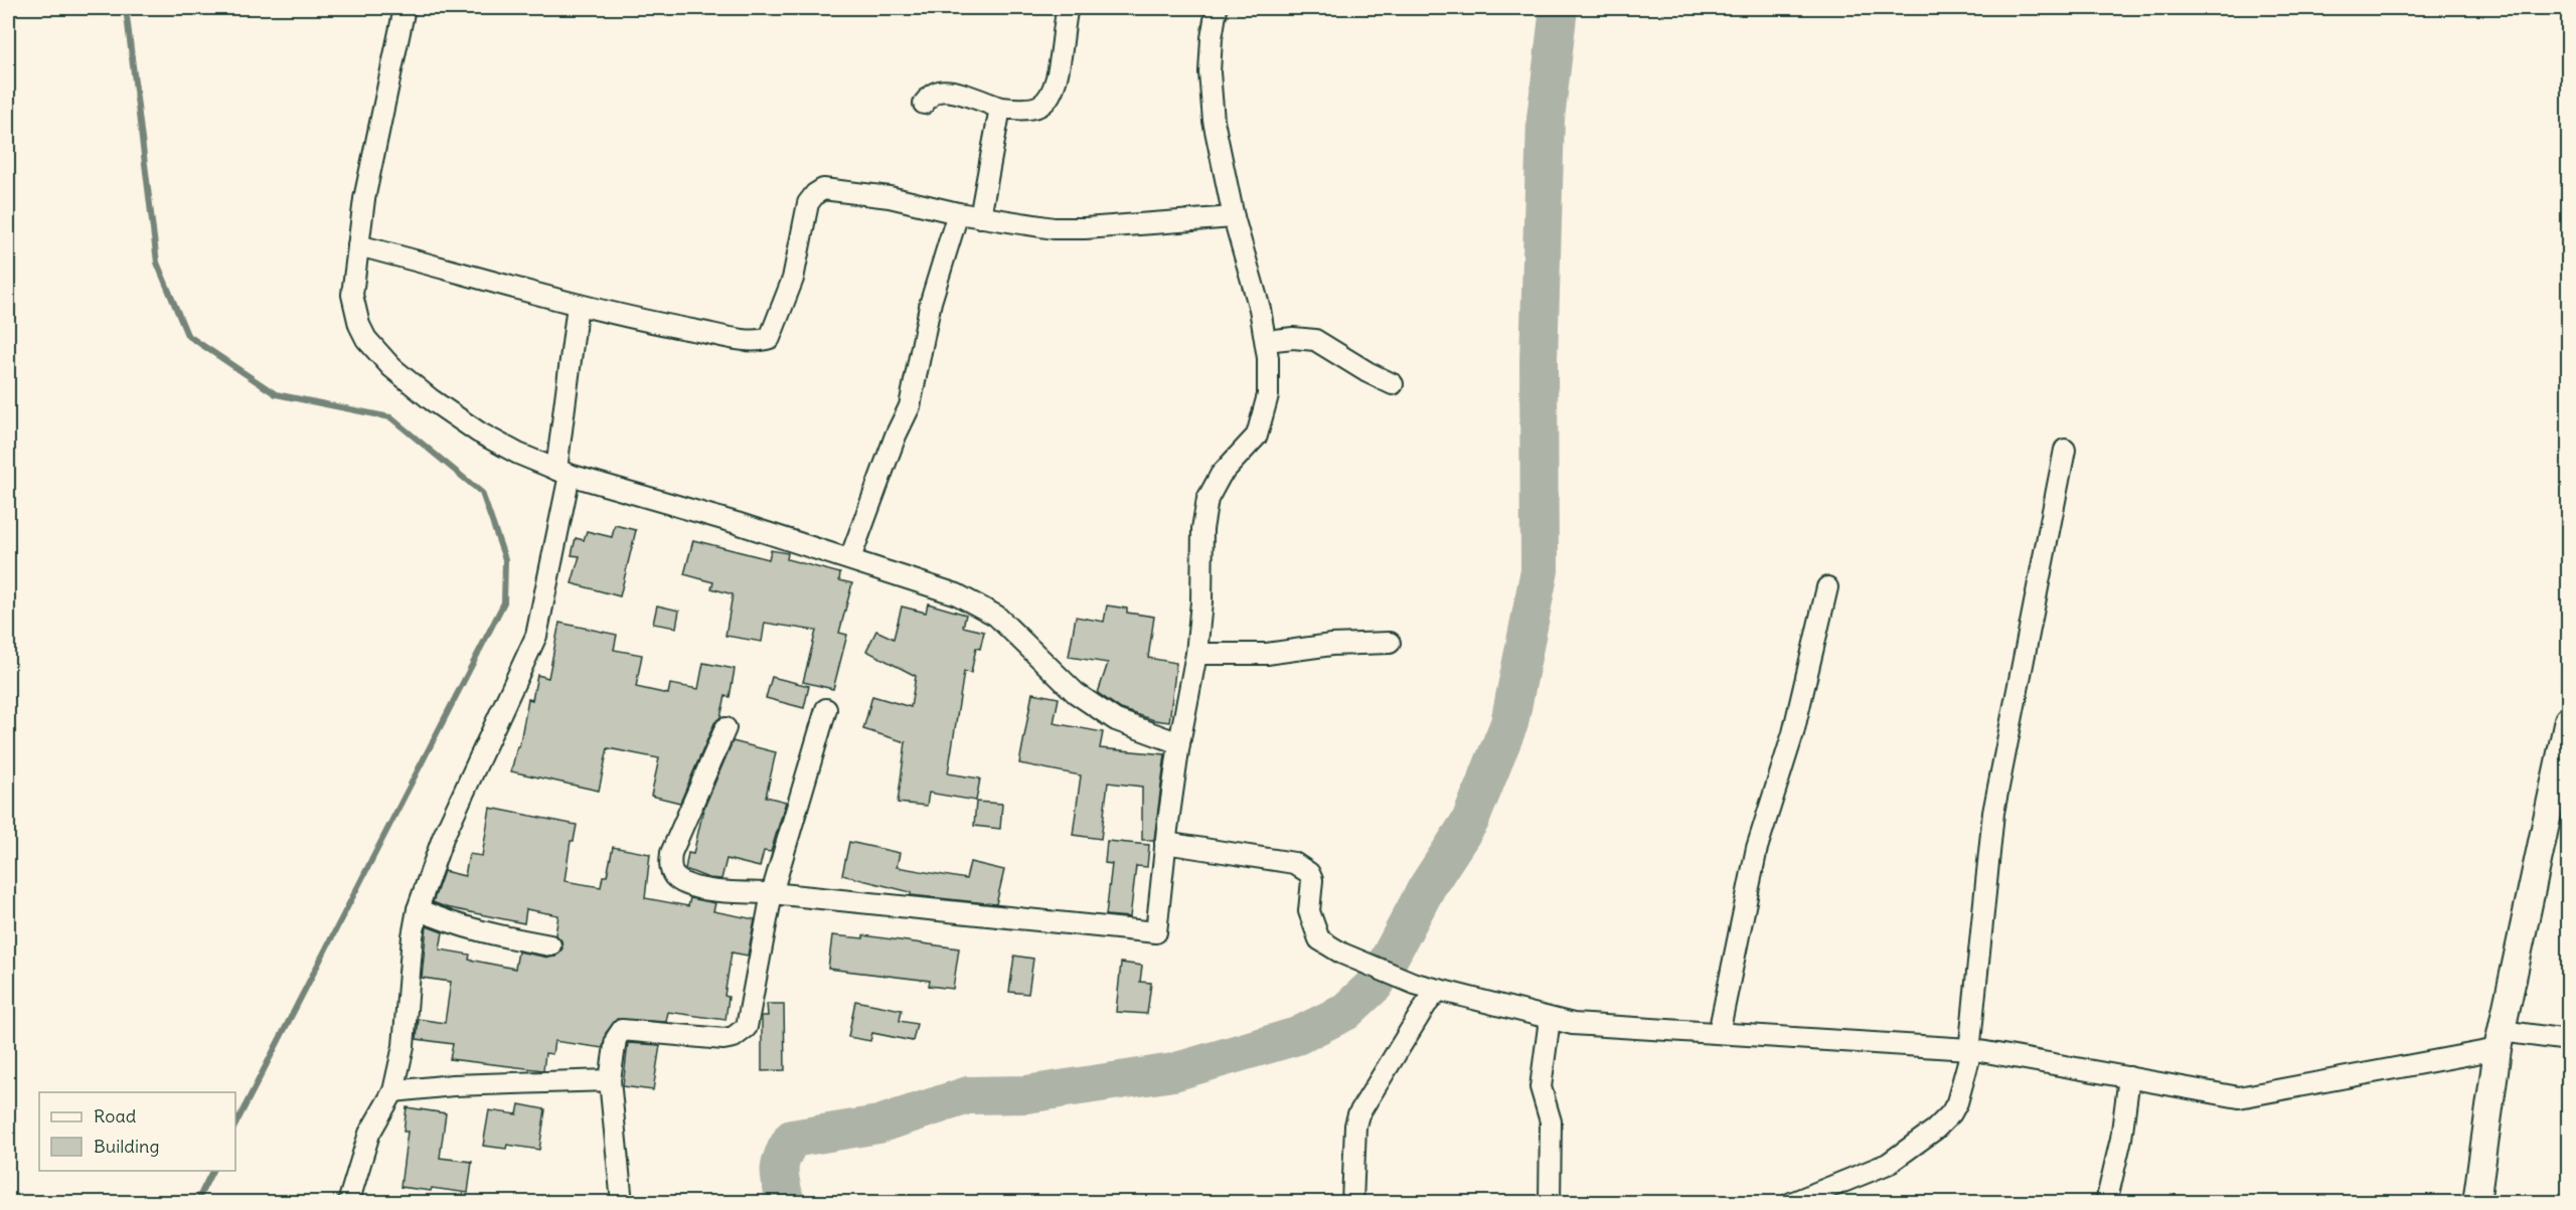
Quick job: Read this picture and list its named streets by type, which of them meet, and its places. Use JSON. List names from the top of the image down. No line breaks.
{"legend":["Road","Building"]}
